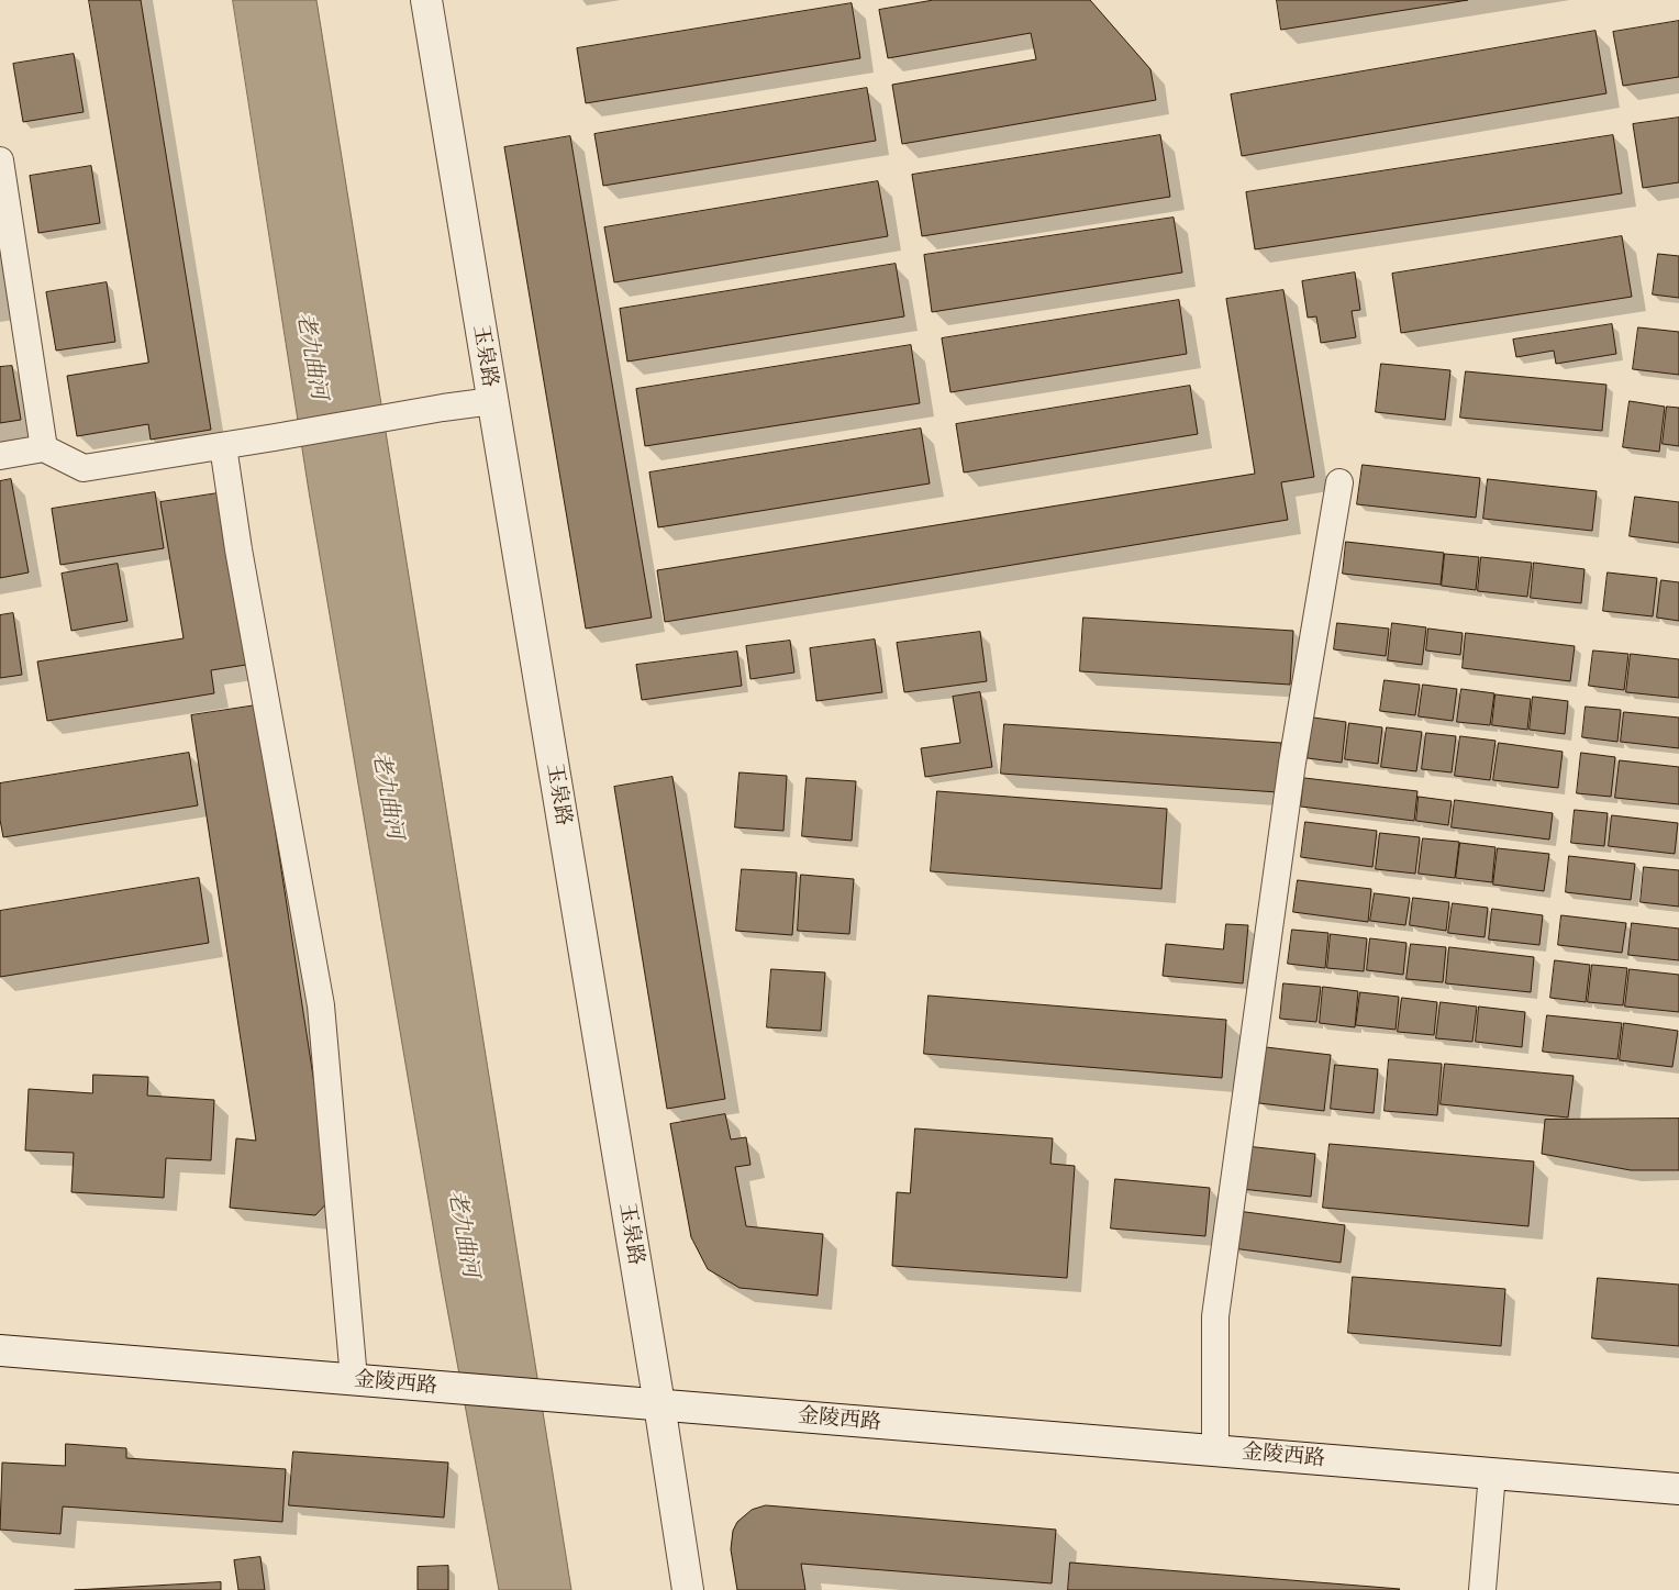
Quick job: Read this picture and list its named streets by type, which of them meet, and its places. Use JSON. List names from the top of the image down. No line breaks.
{"streets":{"main road":["玉泉路","金陵西路"]},"crossings":[["玉泉路","金陵西路"]],"water":["老九曲河"]}
